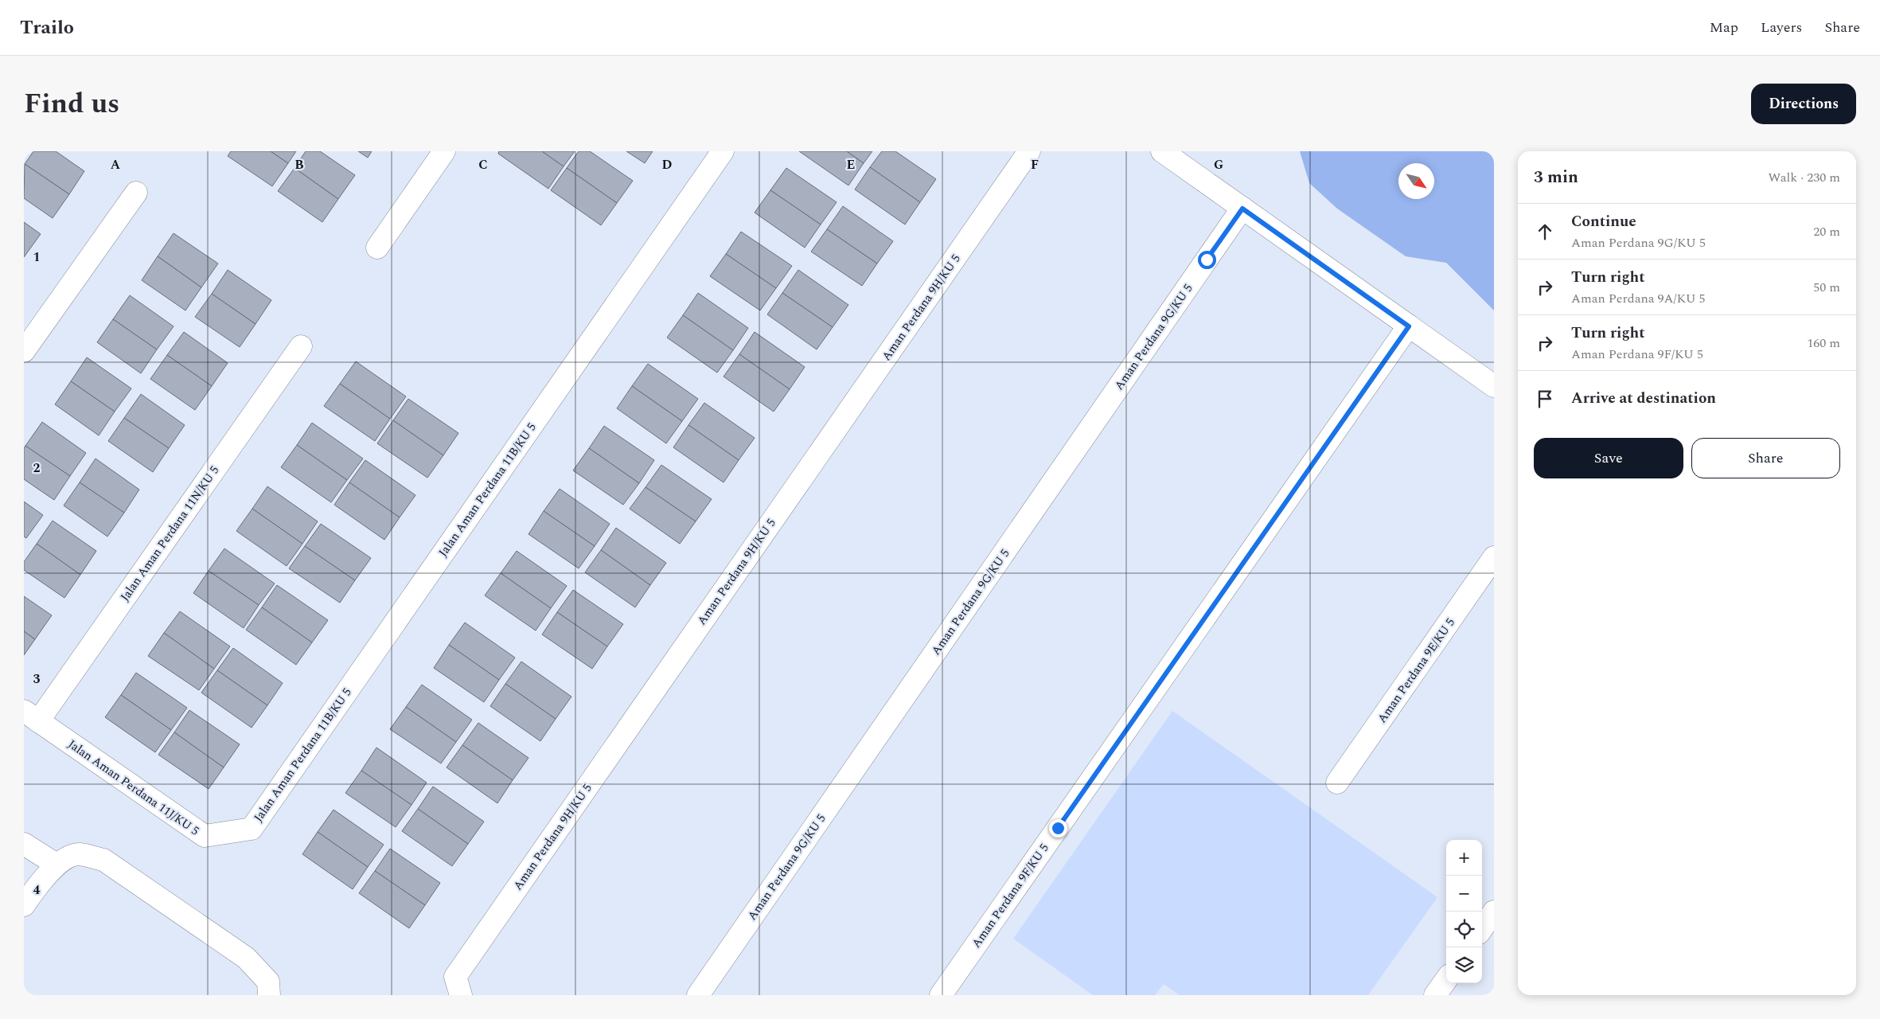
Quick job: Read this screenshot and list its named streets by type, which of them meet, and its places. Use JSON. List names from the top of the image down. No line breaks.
{"streets":{"street":["Aman Perdana 9H/KU 5","Aman Perdana 9G/KU 5","Jalan Aman Perdana 11B/KU 5","Jalan Aman Perdana 11N/KU 5","Aman Perdana 9E/KU 5","Jalan Aman Perdana 11J/KU 5","Aman Perdana 9F/KU 5"]},"crossings":[["Jalan Aman Perdana 11B/KU 5","Jalan Aman Perdana 11J/KU 5"],["Jalan Aman Perdana 11N/KU 5","Jalan Aman Perdana 11J/KU 5"]],"north":"bottom right","page":{"header":"Trailo","nav":["Map","Layers","Share"],"title":"Find us","buttons":["Directions",["Save","Share"]],"heading":["3 min","Walk · 230 m"],"list":[["Continue","Aman Perdana 9G/KU 5","20 m"],["Turn right","Aman Perdana 9A/KU 5","50 m"],["Turn right","Aman Perdana 9F/KU 5","160 m"],"Arrive at destination"],"map_buttons":["+","−"]},"grid":{"columns":["A","B","C","D","E","F","G"],"rows":["1","2","3","4"]}}
